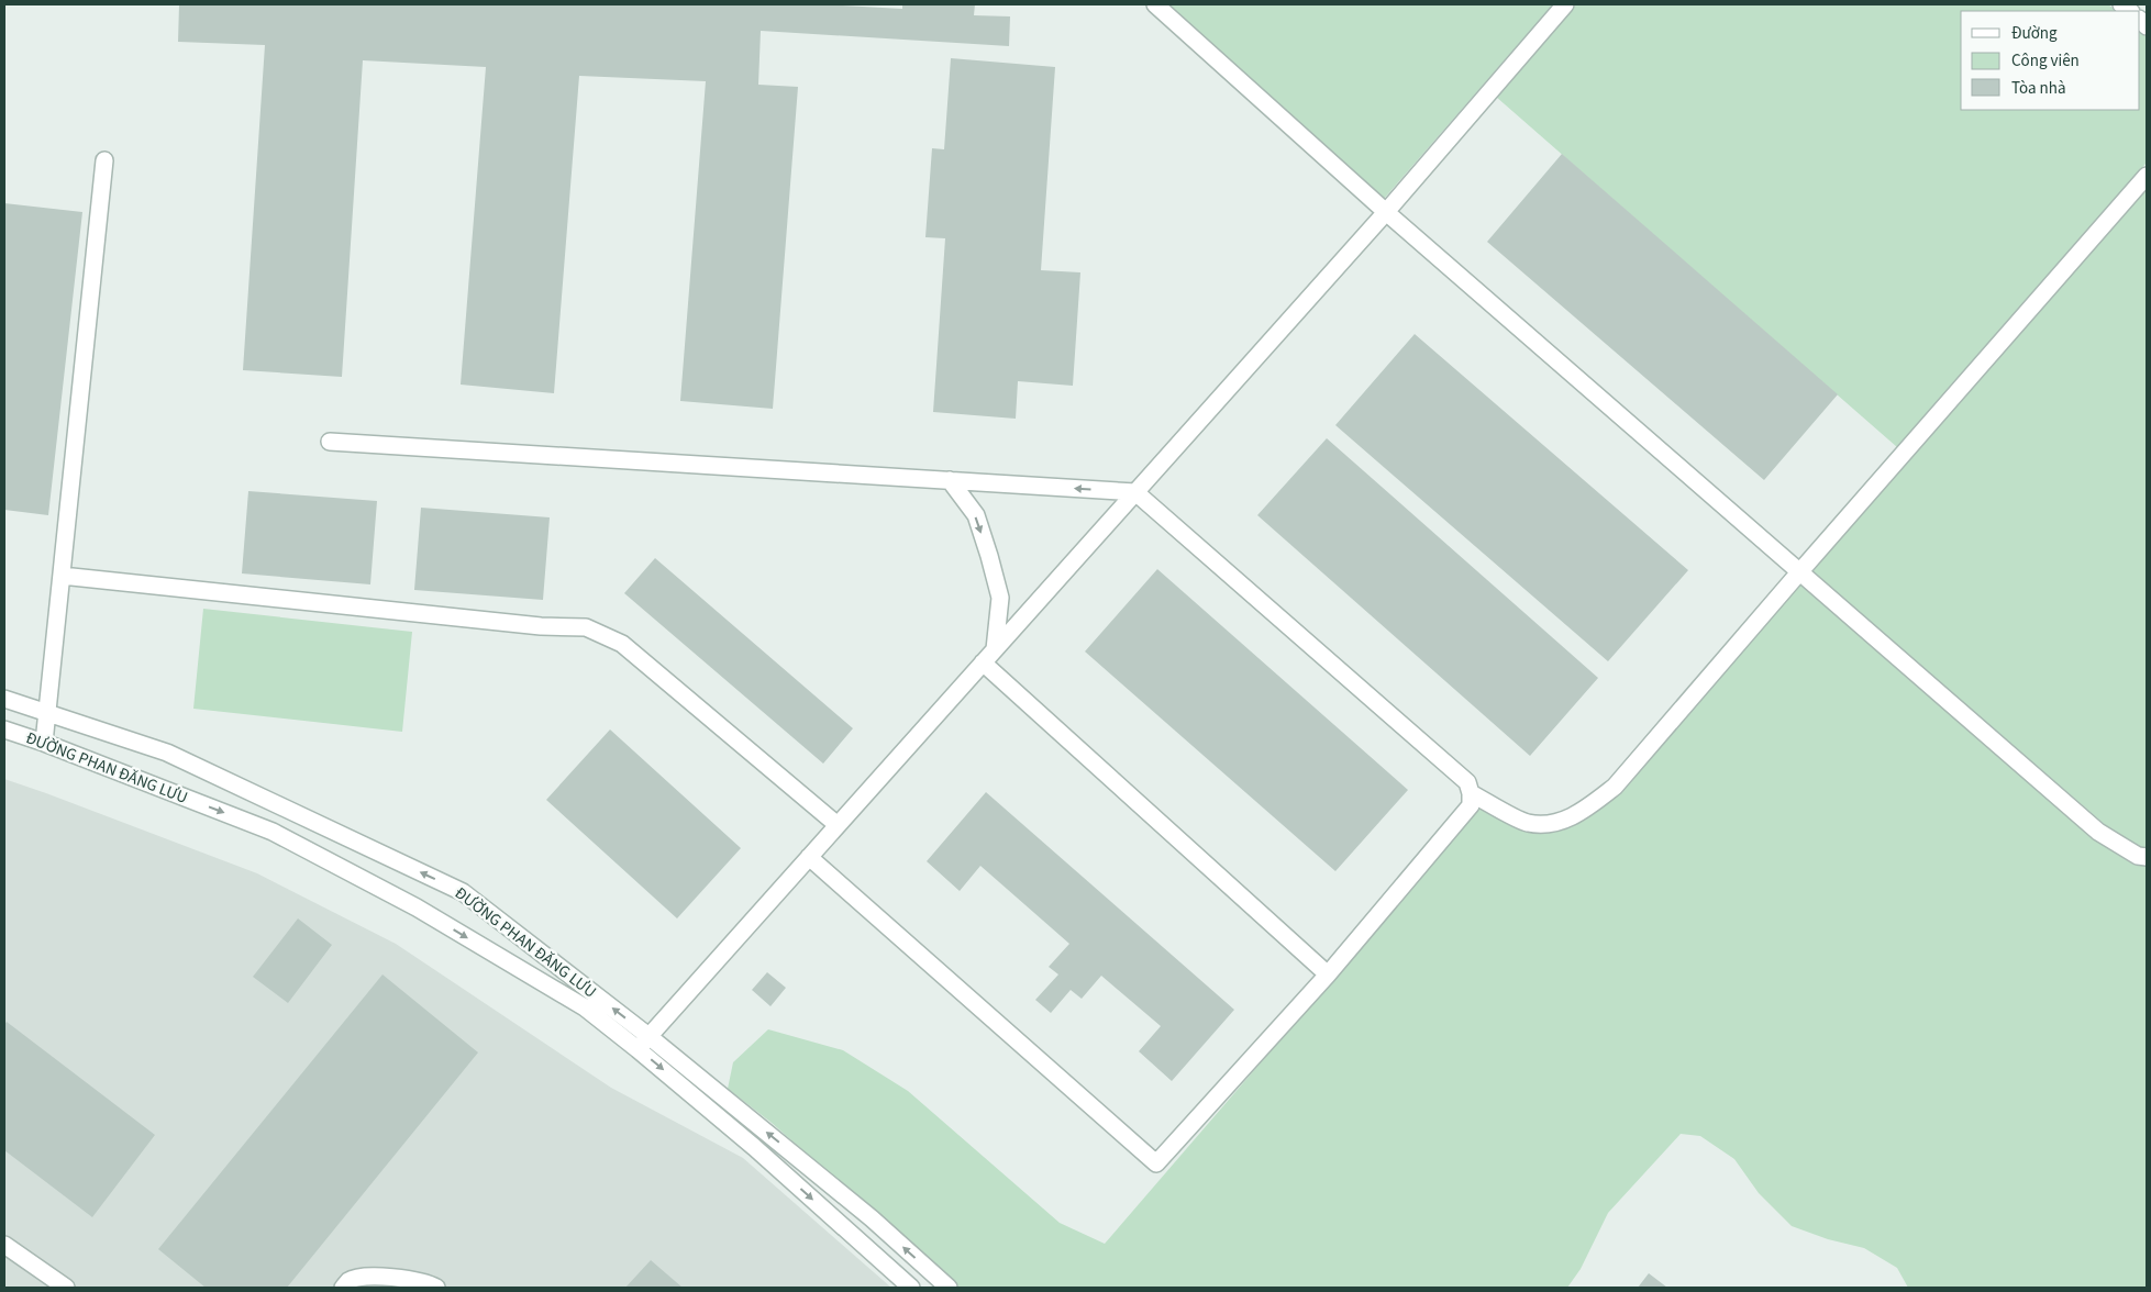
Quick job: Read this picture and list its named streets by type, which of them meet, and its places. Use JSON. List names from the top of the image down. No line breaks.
{"streets":{"street":["ĐƯỜNG PHAN ĐĂNG LƯU"]},"legend":["Đường","Công viên","Tòa nhà"]}
